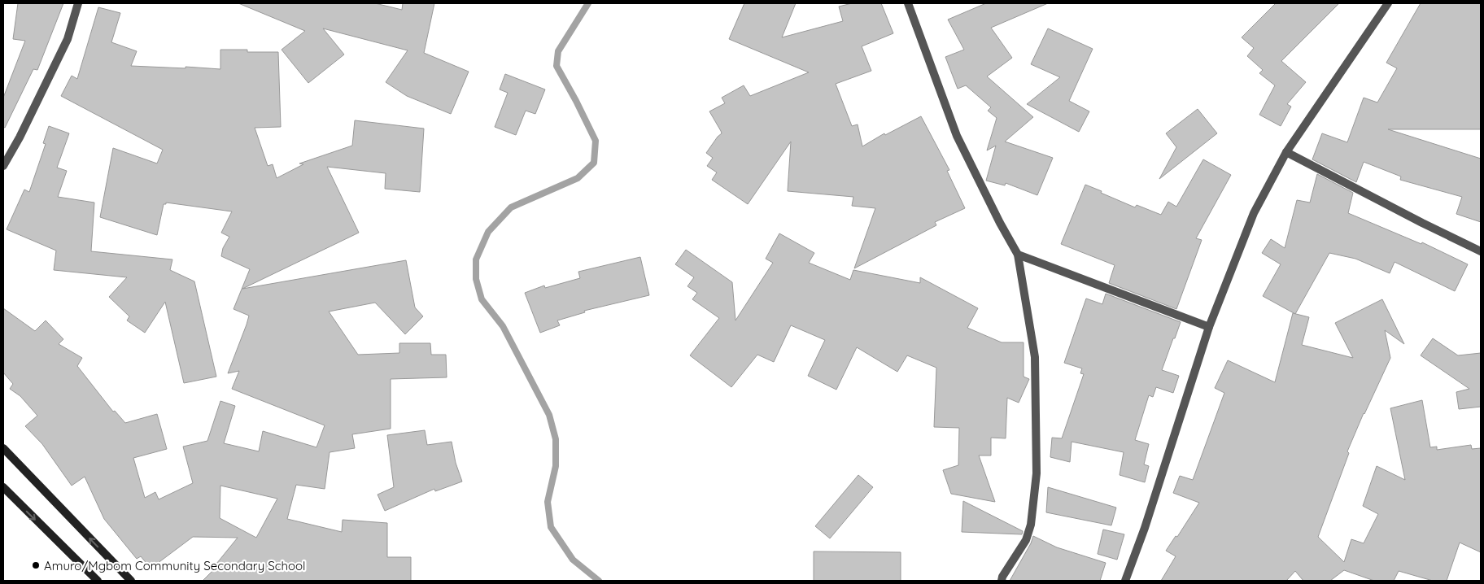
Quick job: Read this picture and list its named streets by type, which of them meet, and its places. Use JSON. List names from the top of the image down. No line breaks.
{"places":["Amuro/Mgbom Community Secondary School"]}
